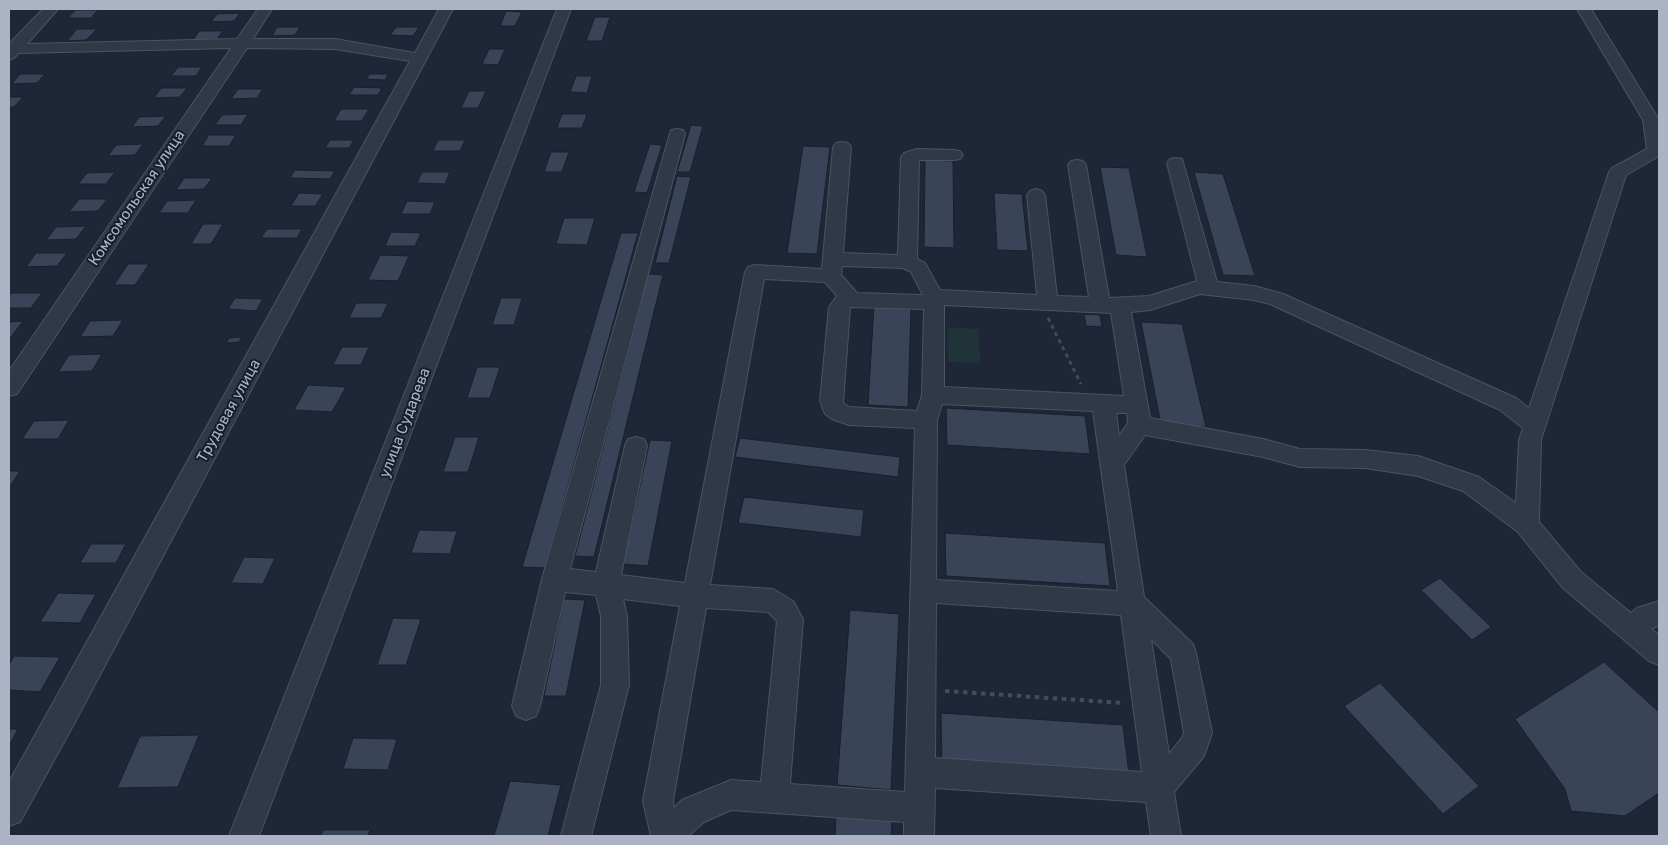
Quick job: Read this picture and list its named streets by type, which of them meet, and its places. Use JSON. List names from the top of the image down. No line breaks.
{"streets":{"street":["Комсомольская улица","Трудовая улица","улица Сударева"]}}
